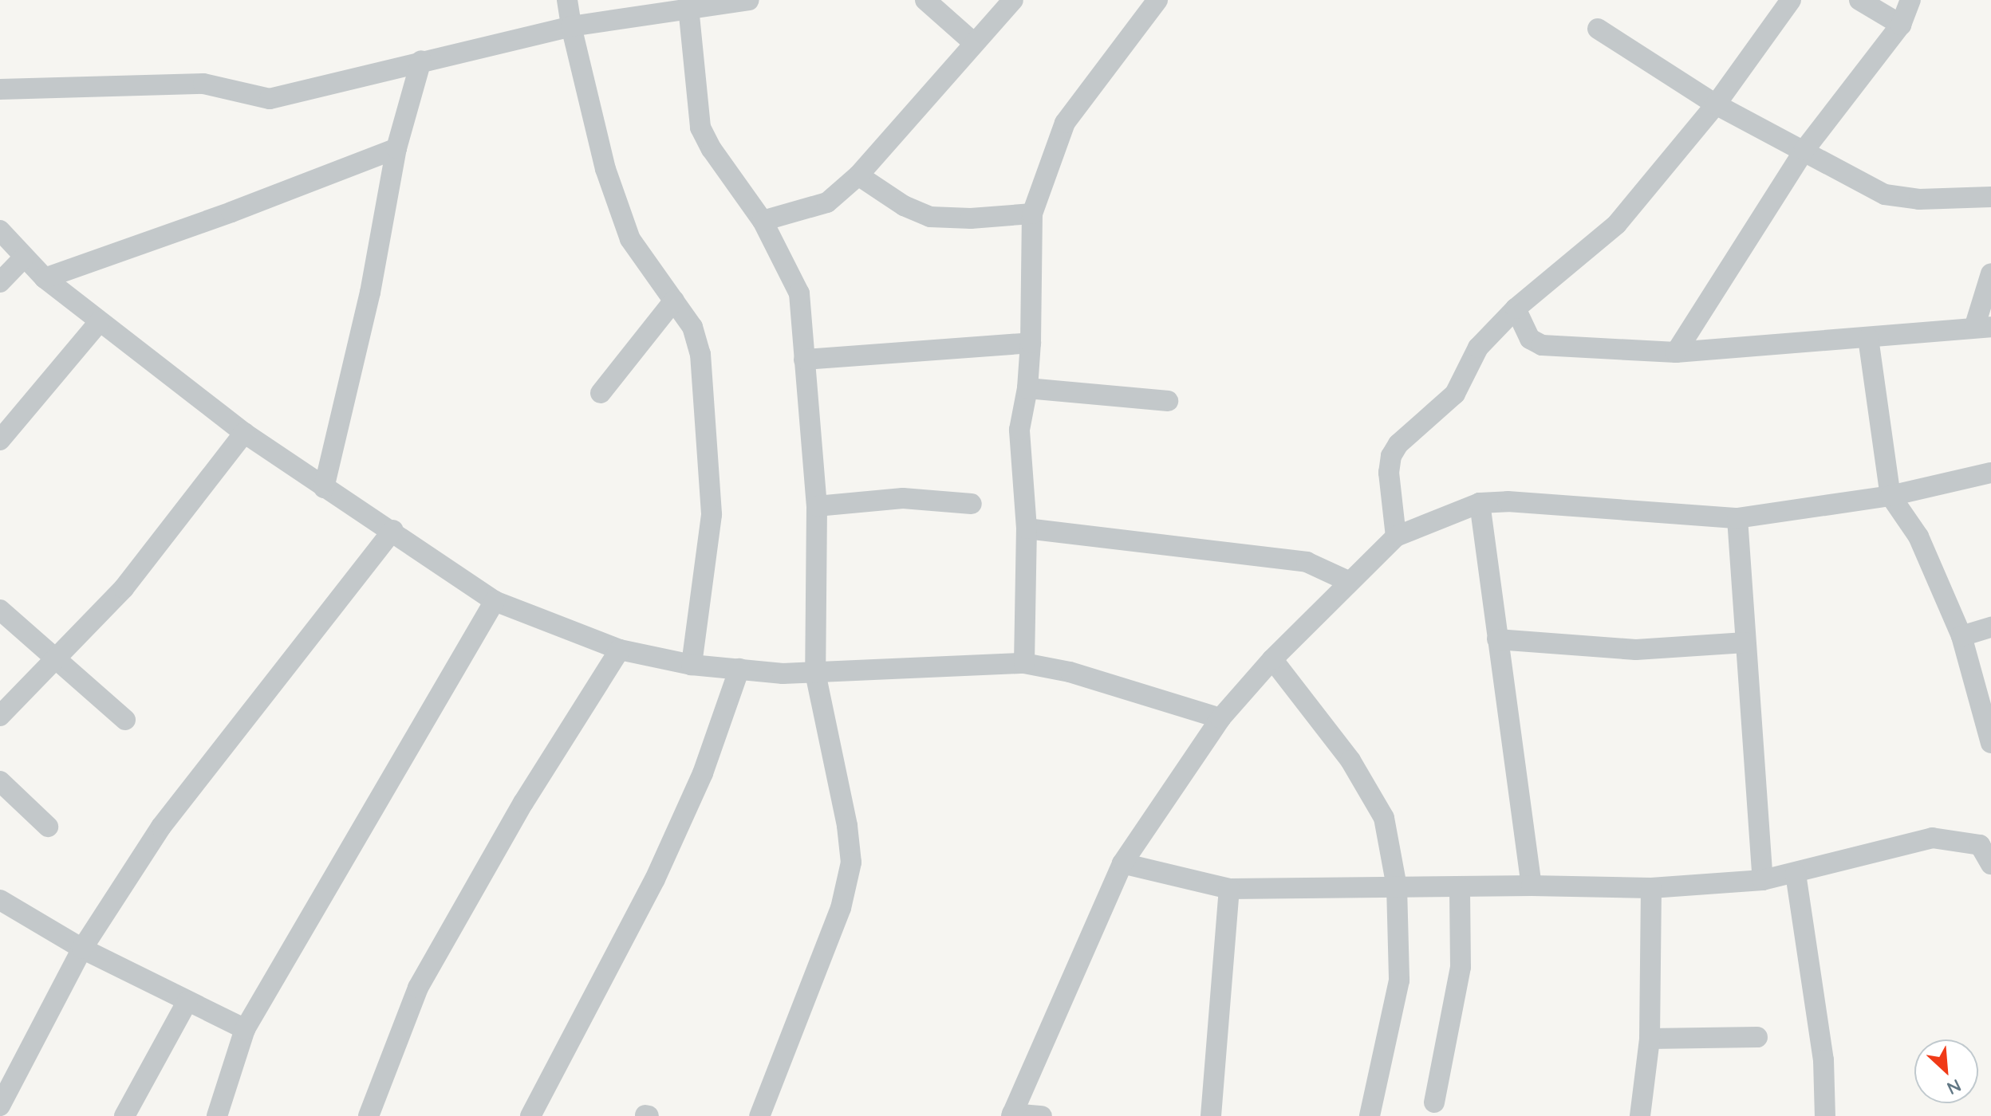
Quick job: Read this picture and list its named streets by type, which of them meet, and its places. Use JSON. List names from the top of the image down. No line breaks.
{"north":"bottom right"}
